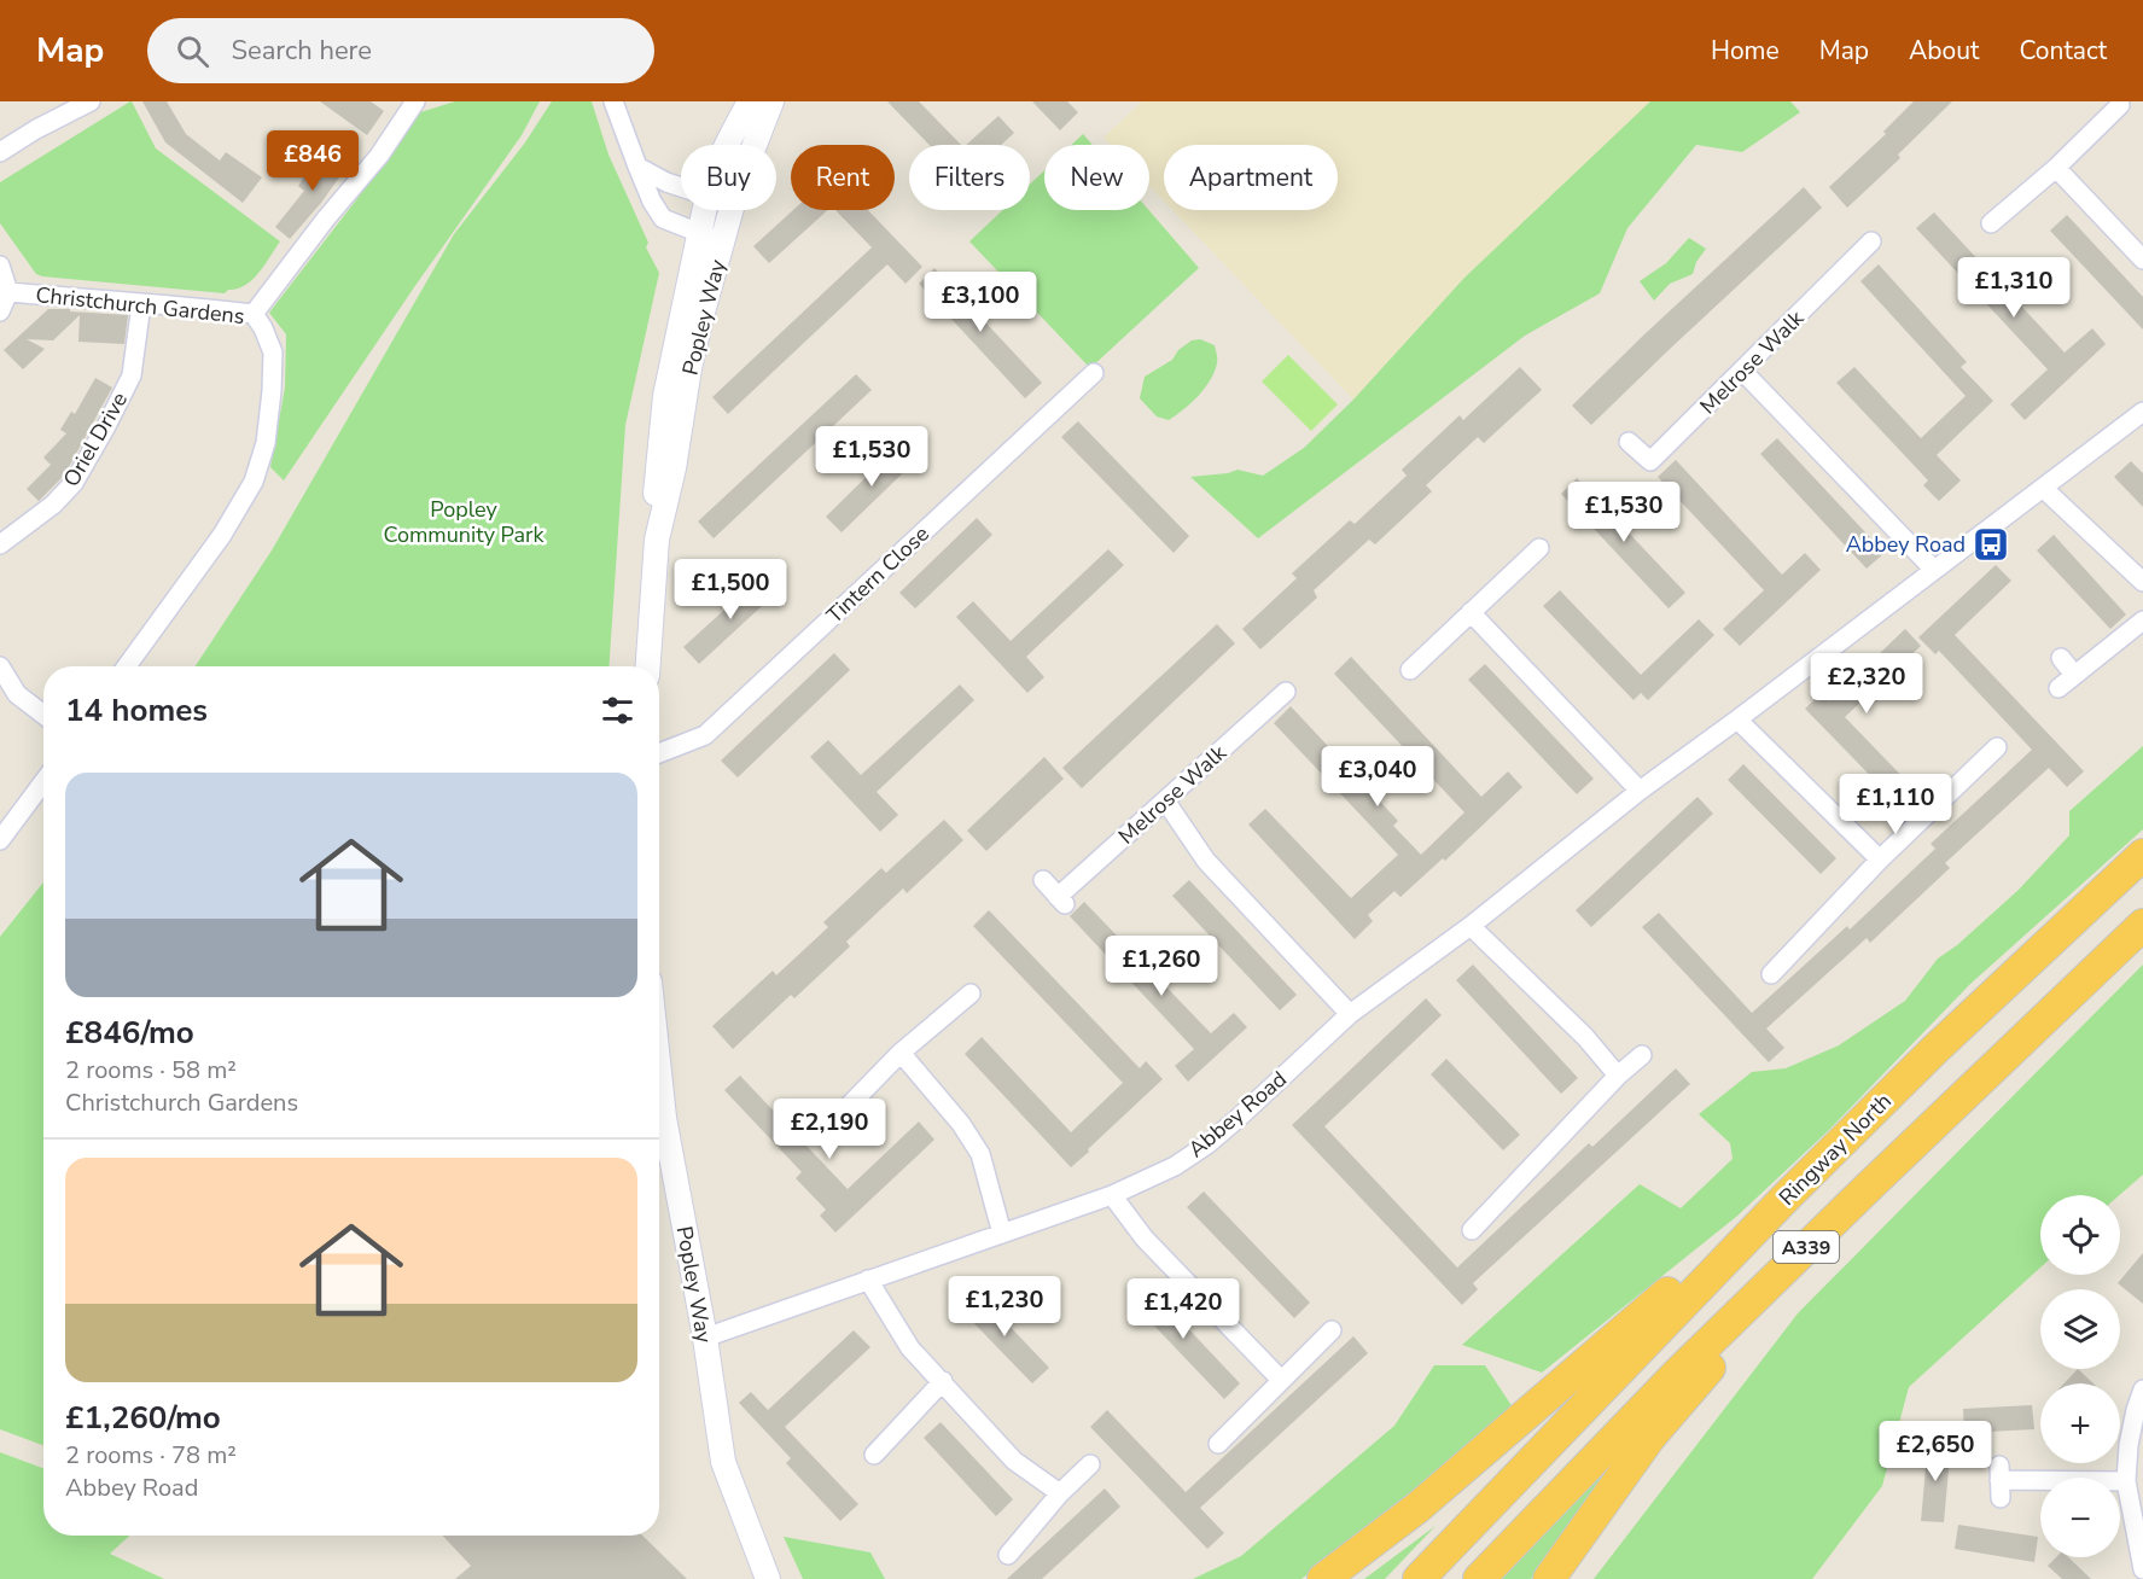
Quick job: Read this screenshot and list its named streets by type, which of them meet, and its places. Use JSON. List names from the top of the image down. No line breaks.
{"streets":{"highway":["Ringway North","A339"],"street":["Christchurch Gardens","Popley Way","Melrose Walk","Oriel Drive","Tintern Close","Abbey Road"]},"crossings":[["Christchurch Gardens","Oriel Drive"],["Popley Way","Abbey Road"]],"parks":["Popley Community Park"],"places":{"bus stop":["Abbey Road"]},"page":{"header":"Map","search":"Search here","nav":["Home","Map","About","Contact"],"price":["£846","£1,310","£3,100","£1,530","£1,530","£1,500","£2,320","£3,040","£1,110","£1,260","£2,190","£1,230","£1,420","£2,650"],"chip":["Buy","Rent","Filters","New","Apartment"],"heading":"14 homes","list":[{"name":"£846/mo","note":"2 rooms · 58 m² · Christchurch Gardens"},{"name":"£1,260/mo","note":"2 rooms · 78 m² · Abbey Road"}],"map_buttons":["+","−"]}}
